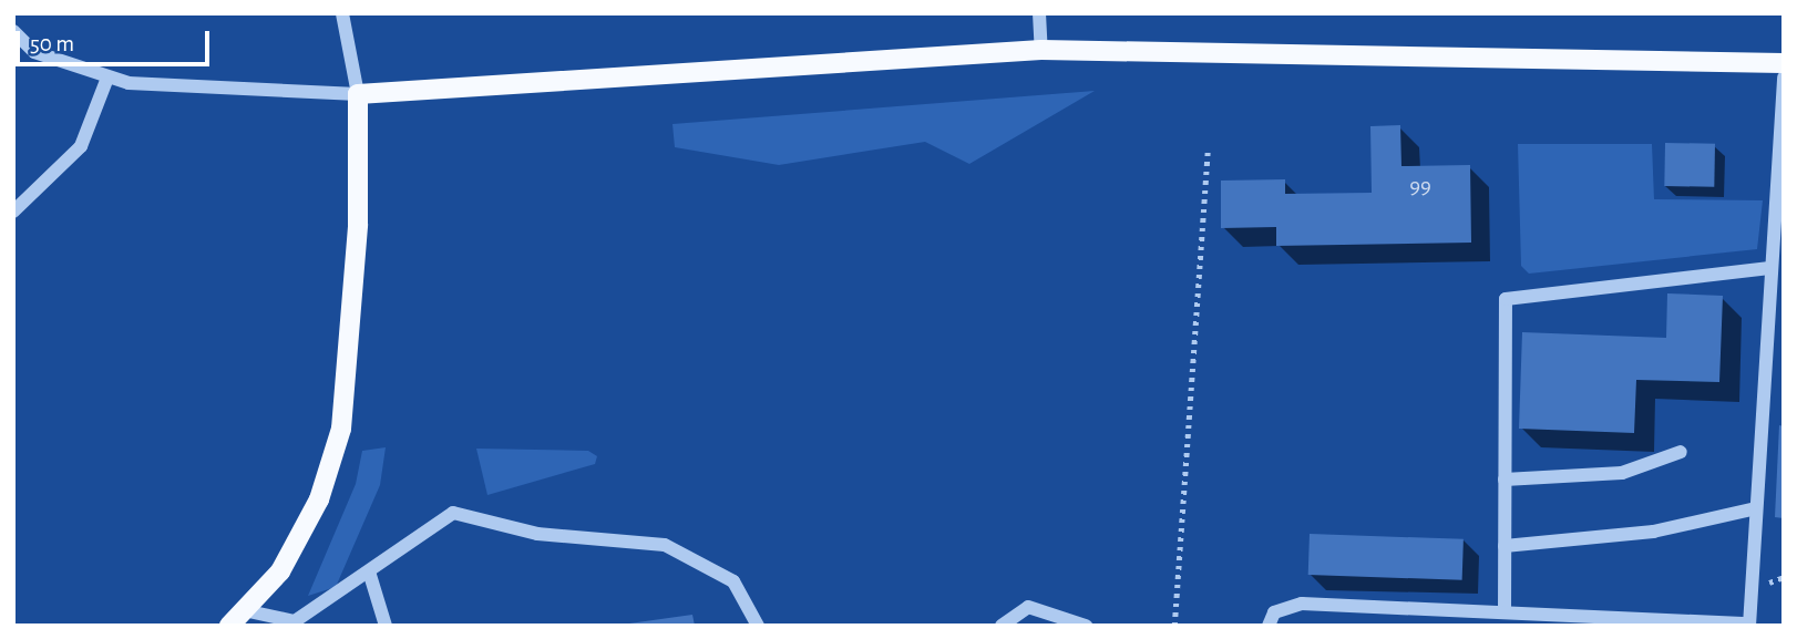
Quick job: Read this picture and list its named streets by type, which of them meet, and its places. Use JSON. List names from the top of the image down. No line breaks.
{"house_numbers":["99"],"scale_bar":"50 m"}
